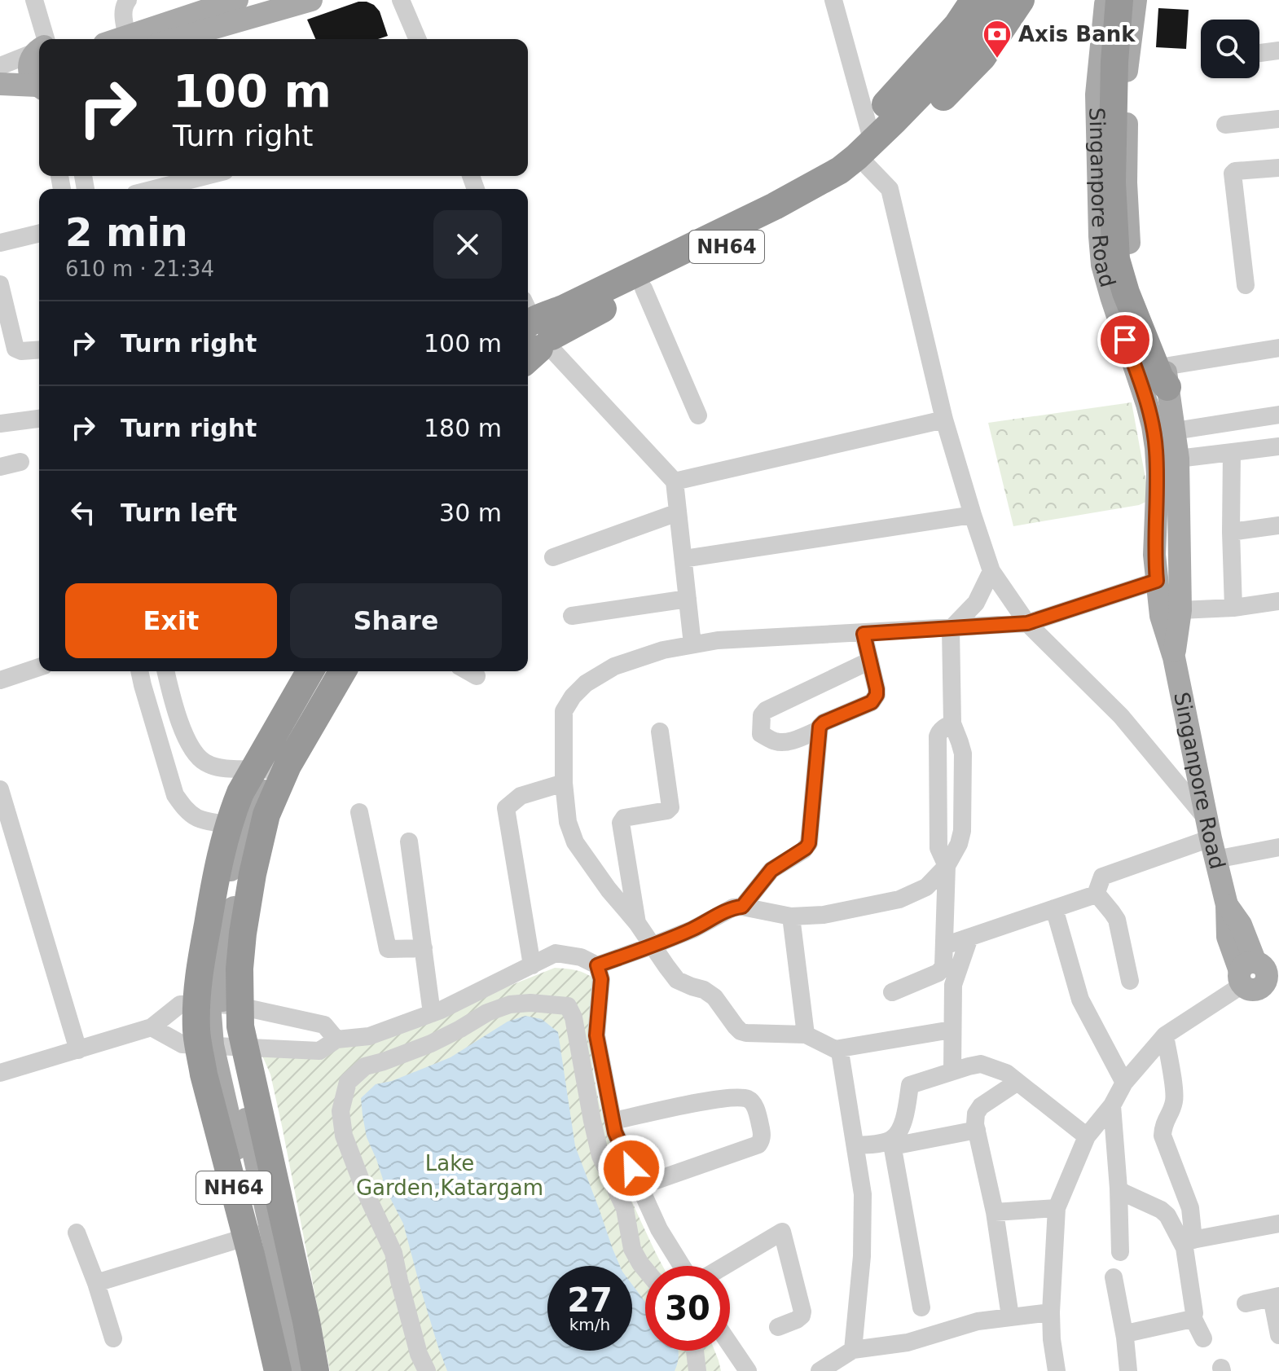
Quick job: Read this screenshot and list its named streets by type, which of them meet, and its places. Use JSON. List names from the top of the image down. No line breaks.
{"streets":{"highway":["NH64"],"main road":["Singanpore Road"]},"parks":["Lake Garden,Katargam"],"places":{"bank":["Axis Bank"]},"page":{"turn":["100 m","Turn right"],"heading":["2 min","610 m · 21:34"],"list":[{"name":"Turn right","value":"100 m"},{"name":"Turn right","value":"180 m"},{"name":"Turn left","value":"30 m"}],"buttons":["Exit","Share"],"speed":"27 km/h","limit":"30"}}
